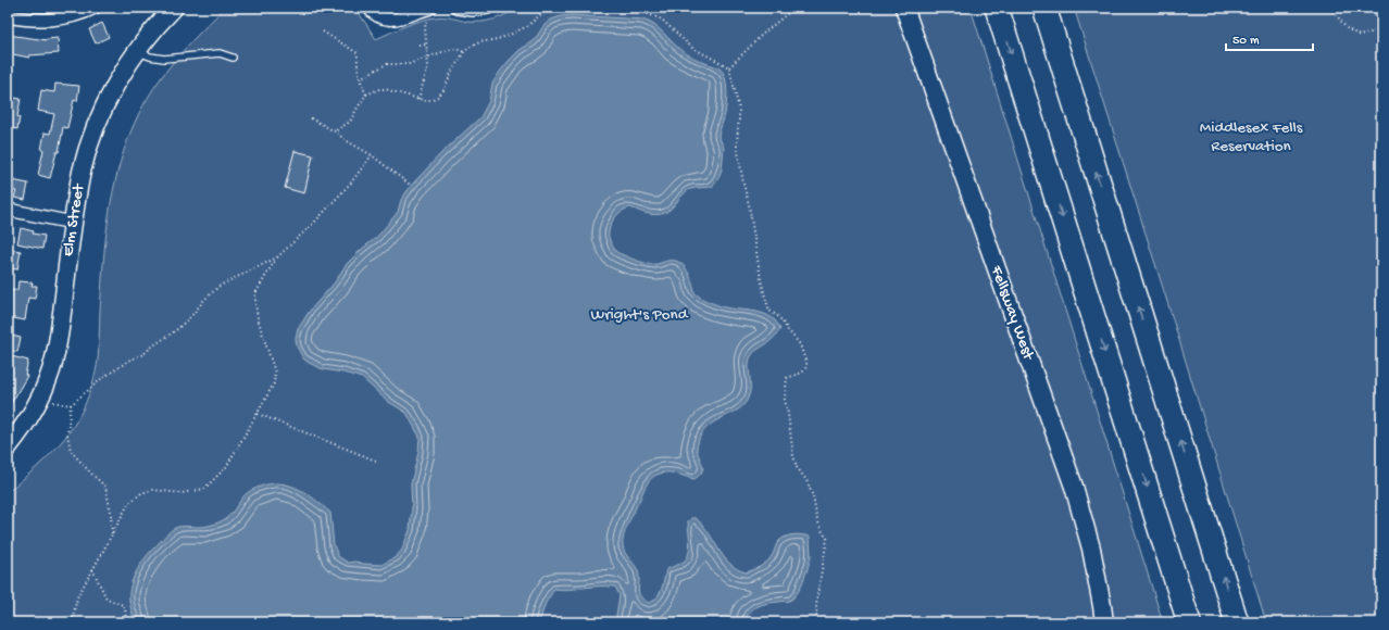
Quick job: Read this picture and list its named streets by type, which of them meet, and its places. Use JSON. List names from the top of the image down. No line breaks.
{"streets":{"main road":["Elm Street","Fellsway West"]},"parks":["Middlesex Fells Reservation","Wright's Pond"],"scale_bar":"50 m"}
